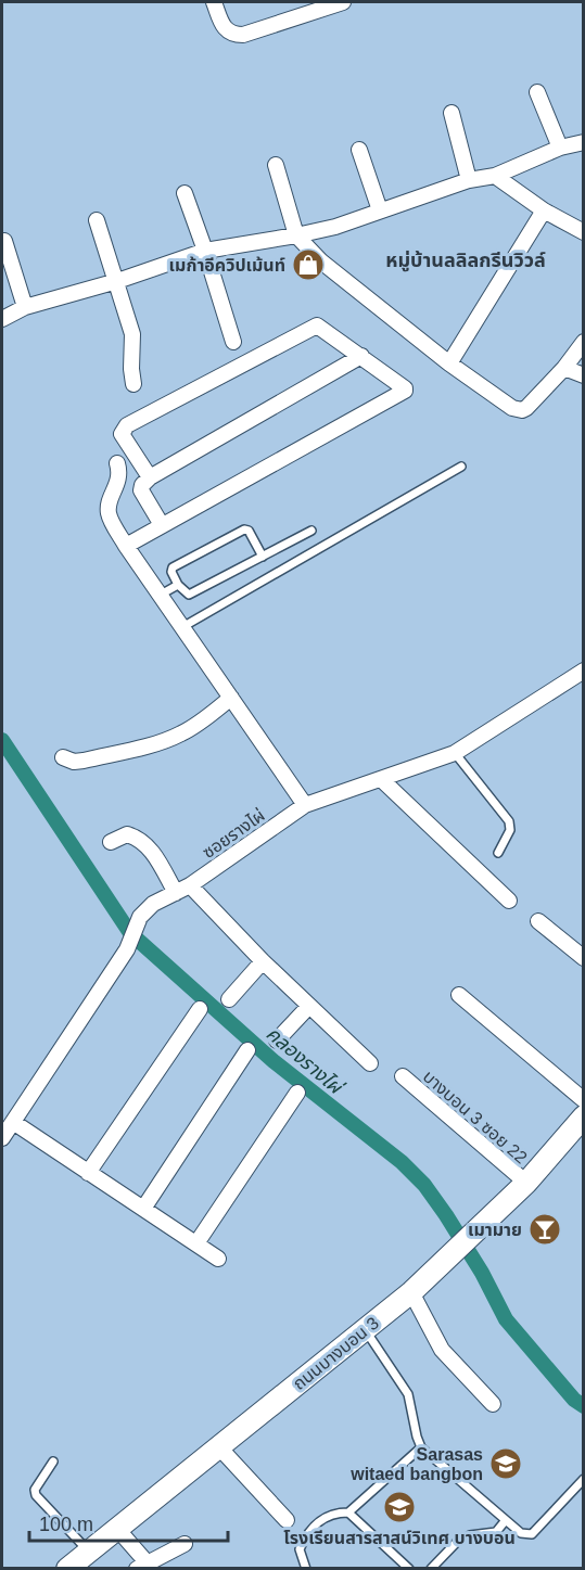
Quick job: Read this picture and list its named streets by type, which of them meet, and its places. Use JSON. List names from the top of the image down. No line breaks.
{"streets":{"main road":["ถนนบางบอน 3"],"street":["ซอยรางไผ่","บางบอน 3 ซอย 22"]},"crossings":[["บางบอน 3 ซอย 22","ถนนบางบอน 3"]],"districts":["หมู่บ้านลลิลกรีนวิวล์"],"water":["คลองรางไผ่"],"places":{"shop":["เมก้าอีควิปเม้นท์"],"bar":["เมามาย"],"school or university":["Sarasas witaed bangbon","โรงเรียนสารสาสน์วิเทศ บางบอน"]},"scale_bar":"100 m"}
